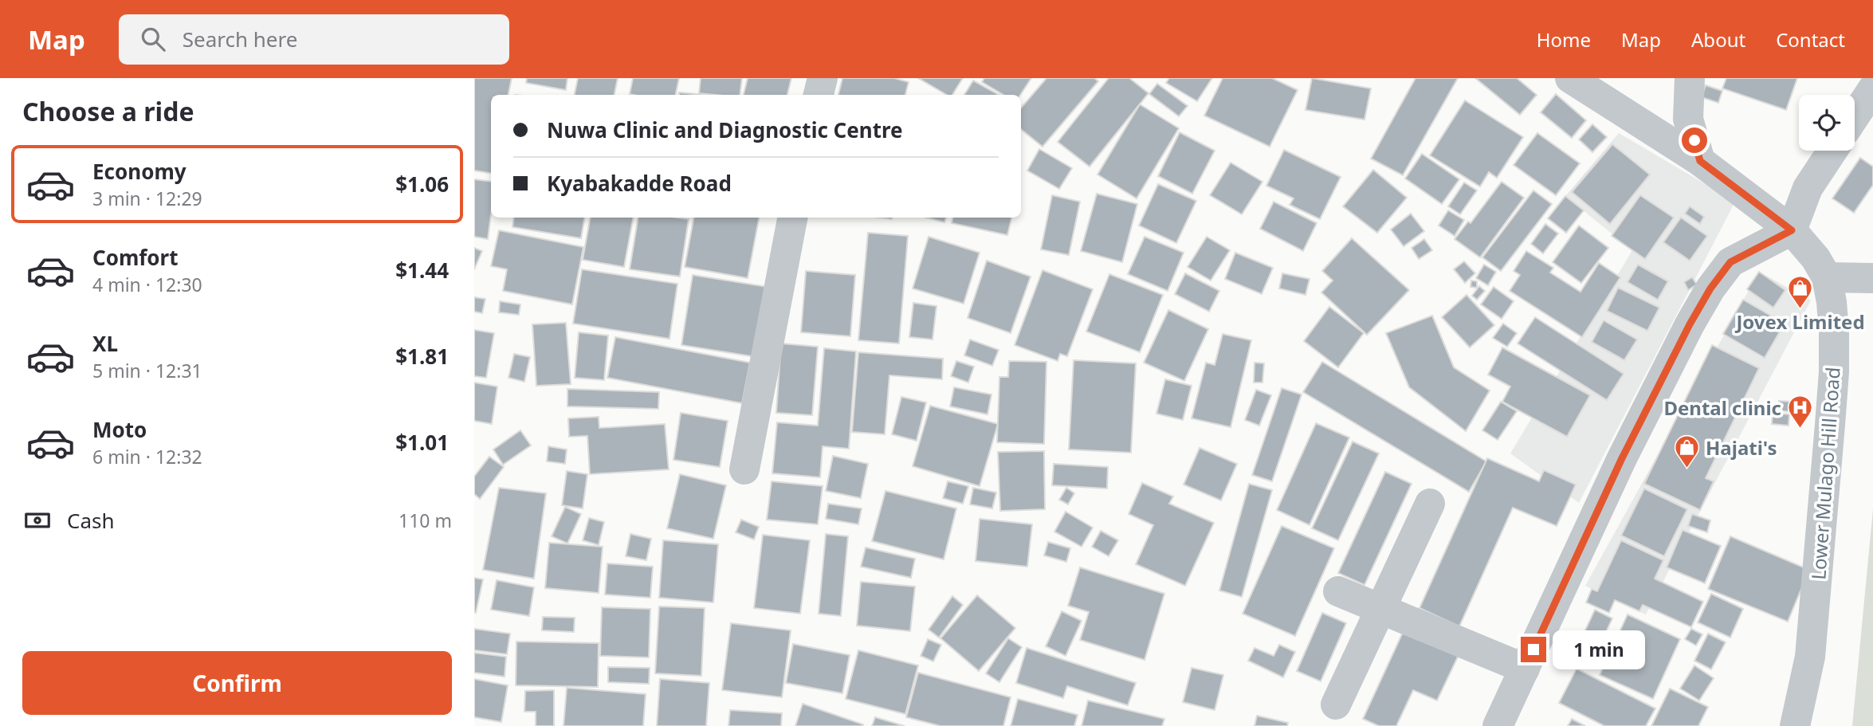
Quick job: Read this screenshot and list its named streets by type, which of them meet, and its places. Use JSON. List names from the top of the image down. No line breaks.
{"streets":{"street":["Lower Mulago Hill Road"]},"places":{"shop":["Jovex Limited","Hajati's"],"hospital":["Dental clinic"]},"page":{"header":"Map","search":"Search here","nav":["Home","Map","About","Contact"],"heading":"Choose a ride","banner":["Nuwa Clinic and Diagnostic Centre","Kyabakadde Road"],"list":[{"name":"Economy","note":"3 min · 12:29","value":"$1.06"},{"name":"Comfort","note":"4 min · 12:30","value":"$1.44"},{"name":"XL","note":"5 min · 12:31","value":"$1.81"},{"name":"Moto","note":"6 min · 12:32","value":"$1.01"}],"pay":["Cash","110 m"],"bubble":"1 min","buttons":"Confirm"}}
